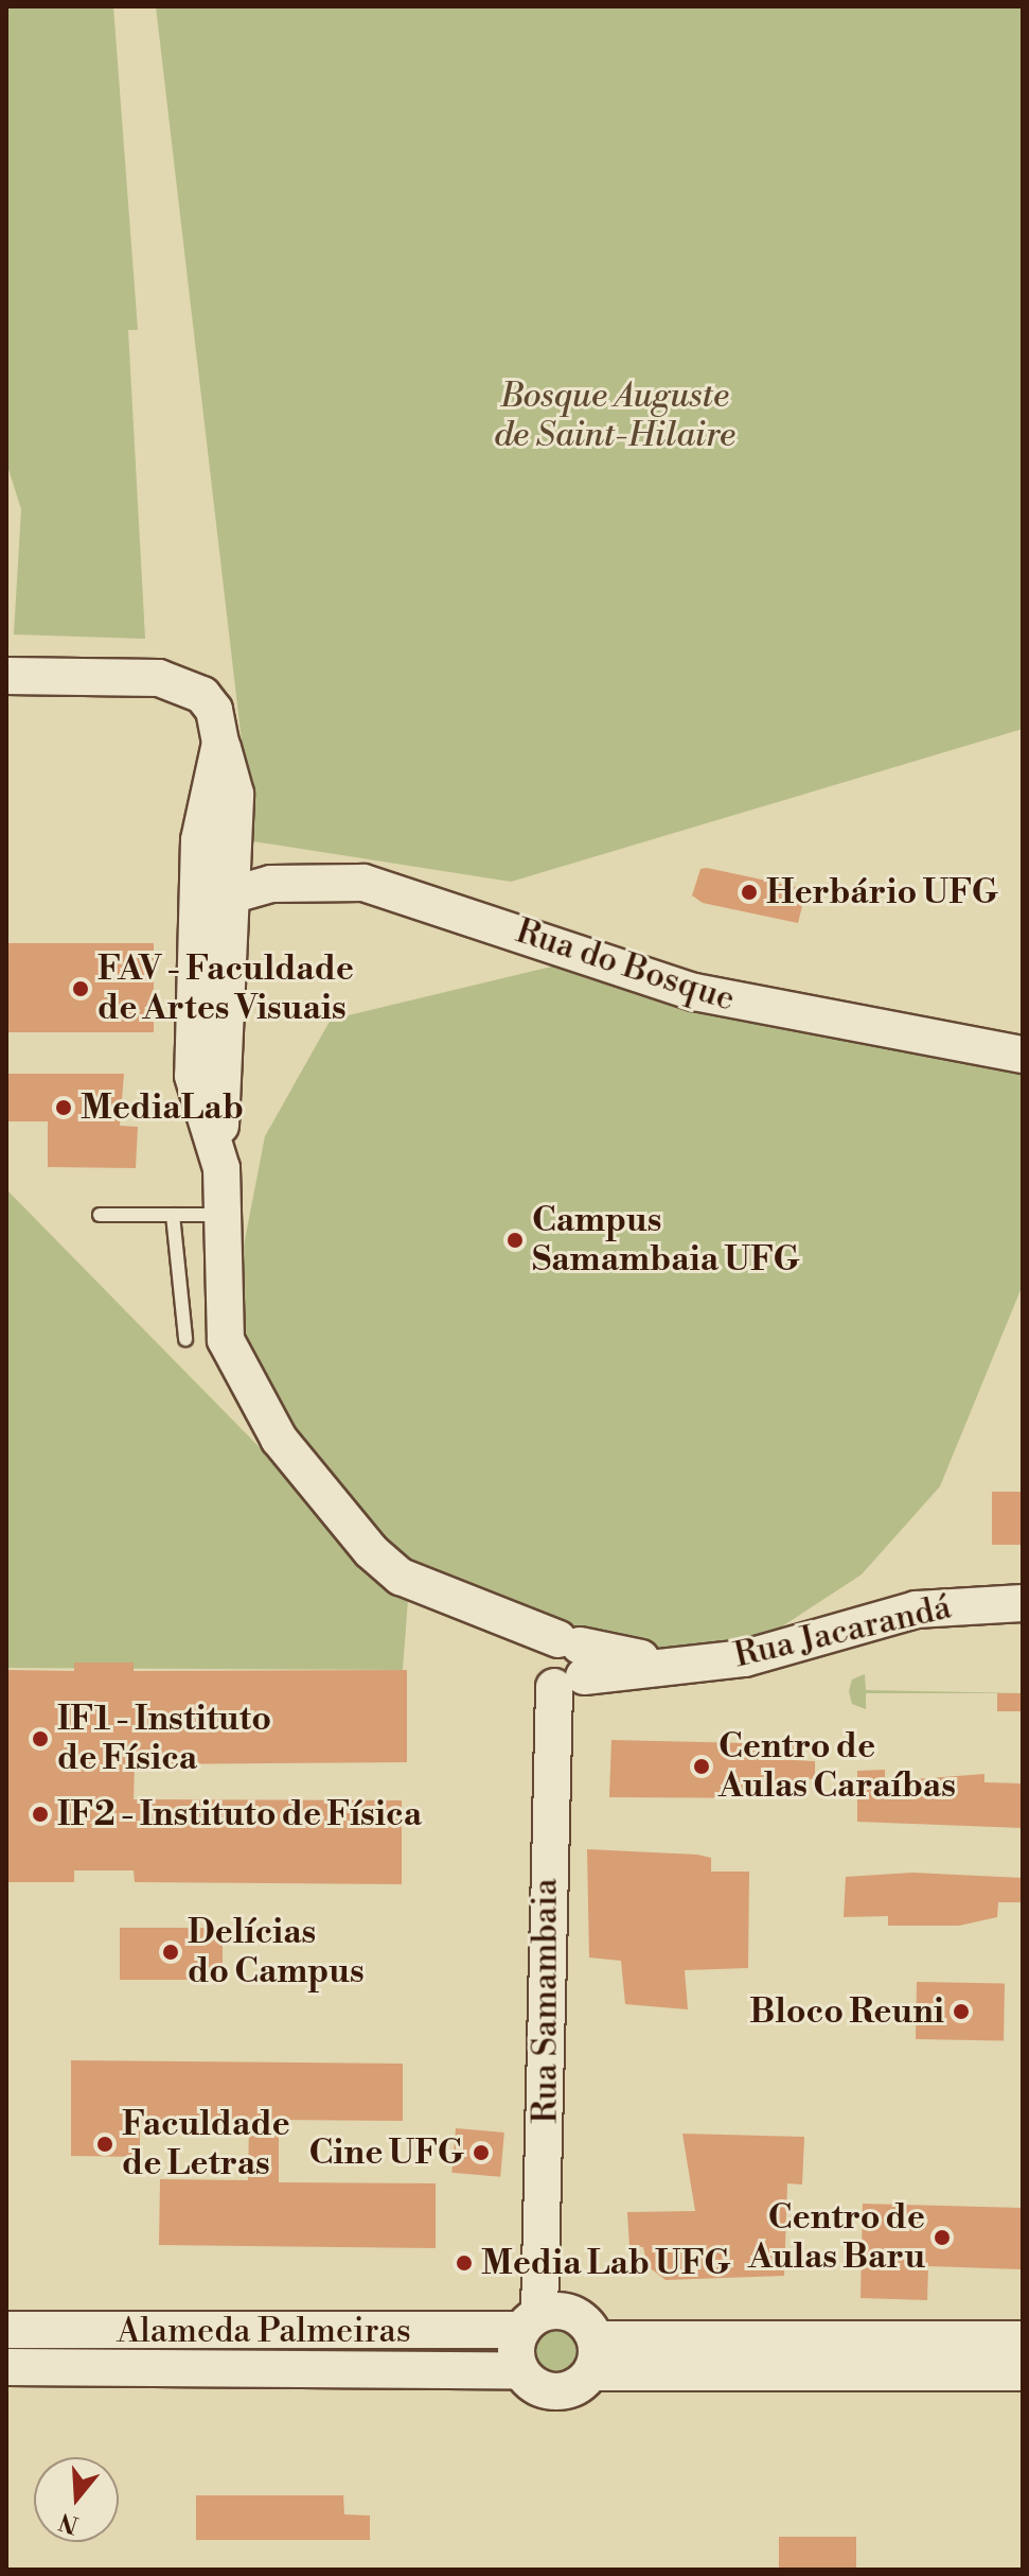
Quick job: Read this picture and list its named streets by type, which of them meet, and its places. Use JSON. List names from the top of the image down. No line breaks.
{"streets":{"street":["Rua do Bosque","Rua Jacarandá","Rua Samambaia","Alameda Palmeiras"]},"crossings":[["Rua Jacarandá","Rua Samambaia"],["Rua Samambaia","Alameda Palmeiras"]],"parks":["Bosque Auguste de Saint-Hilaire"],"places":["Herbário UFG","FAV - Faculdade de Artes Visuais","MediaLab","Campus Samambaia UFG","IF1 - Instituto de Física","Centro de Aulas Caraíbas","IF2 - Instituto de Física","Delícias do Campus","Bloco Reuni","Faculdade de Letras","Cine UFG","Centro de Aulas Baru","Media Lab UFG"],"north":"bottom"}
